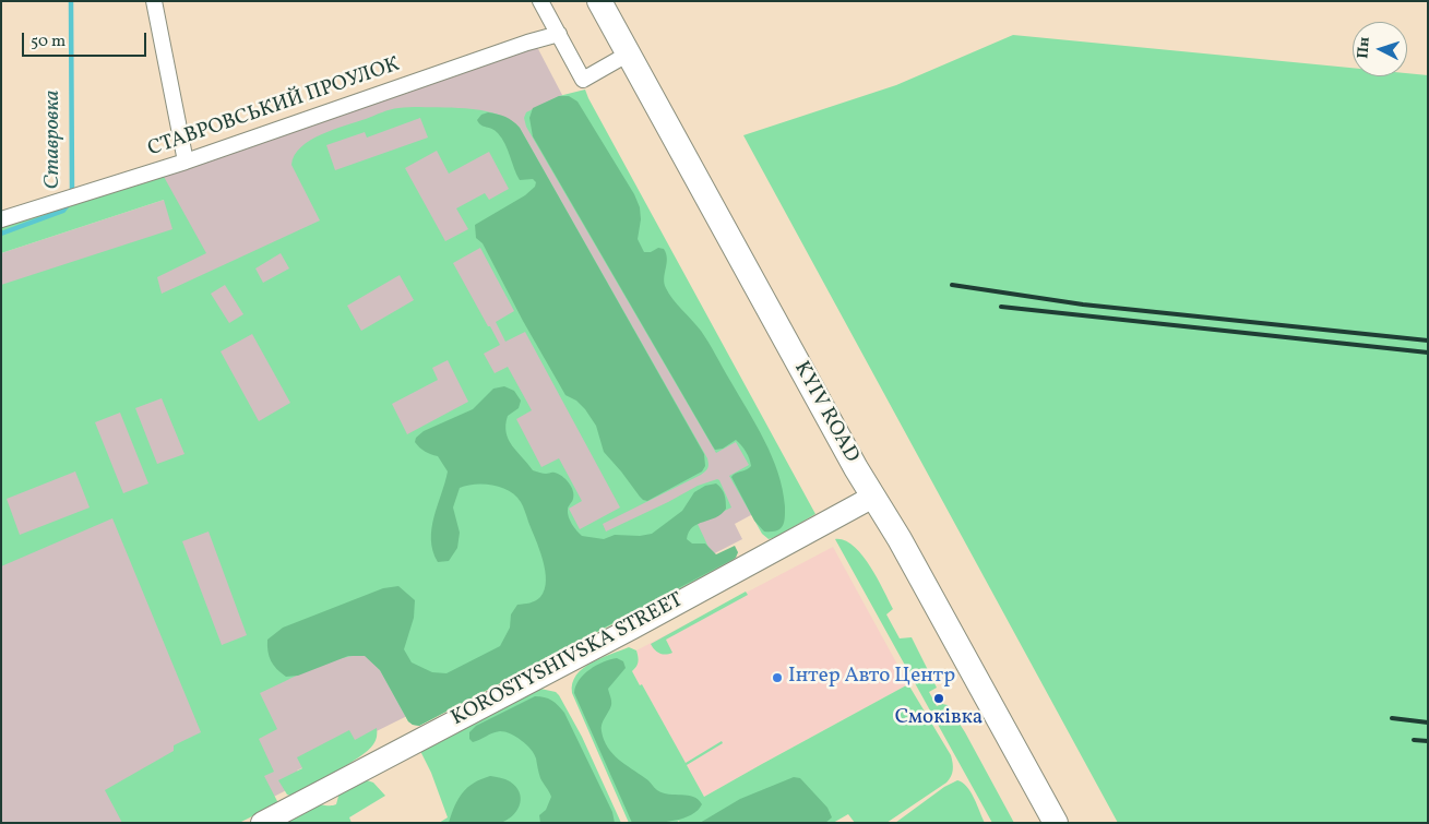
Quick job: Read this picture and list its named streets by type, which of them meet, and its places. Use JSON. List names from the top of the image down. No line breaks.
{"streets":{"main road":["KYIV ROAD"],"street":["СТАВРОВСЬКИЙ ПРОУЛОК","KOROSTYSHIVSKA STREET"]},"crossings":[["KYIV ROAD","KOROSTYSHIVSKA STREET"]],"water":["Ставровка"],"places":["Інтер Авто Центр","Смоківка"],"scale_bar":"50 m","north":"left"}
